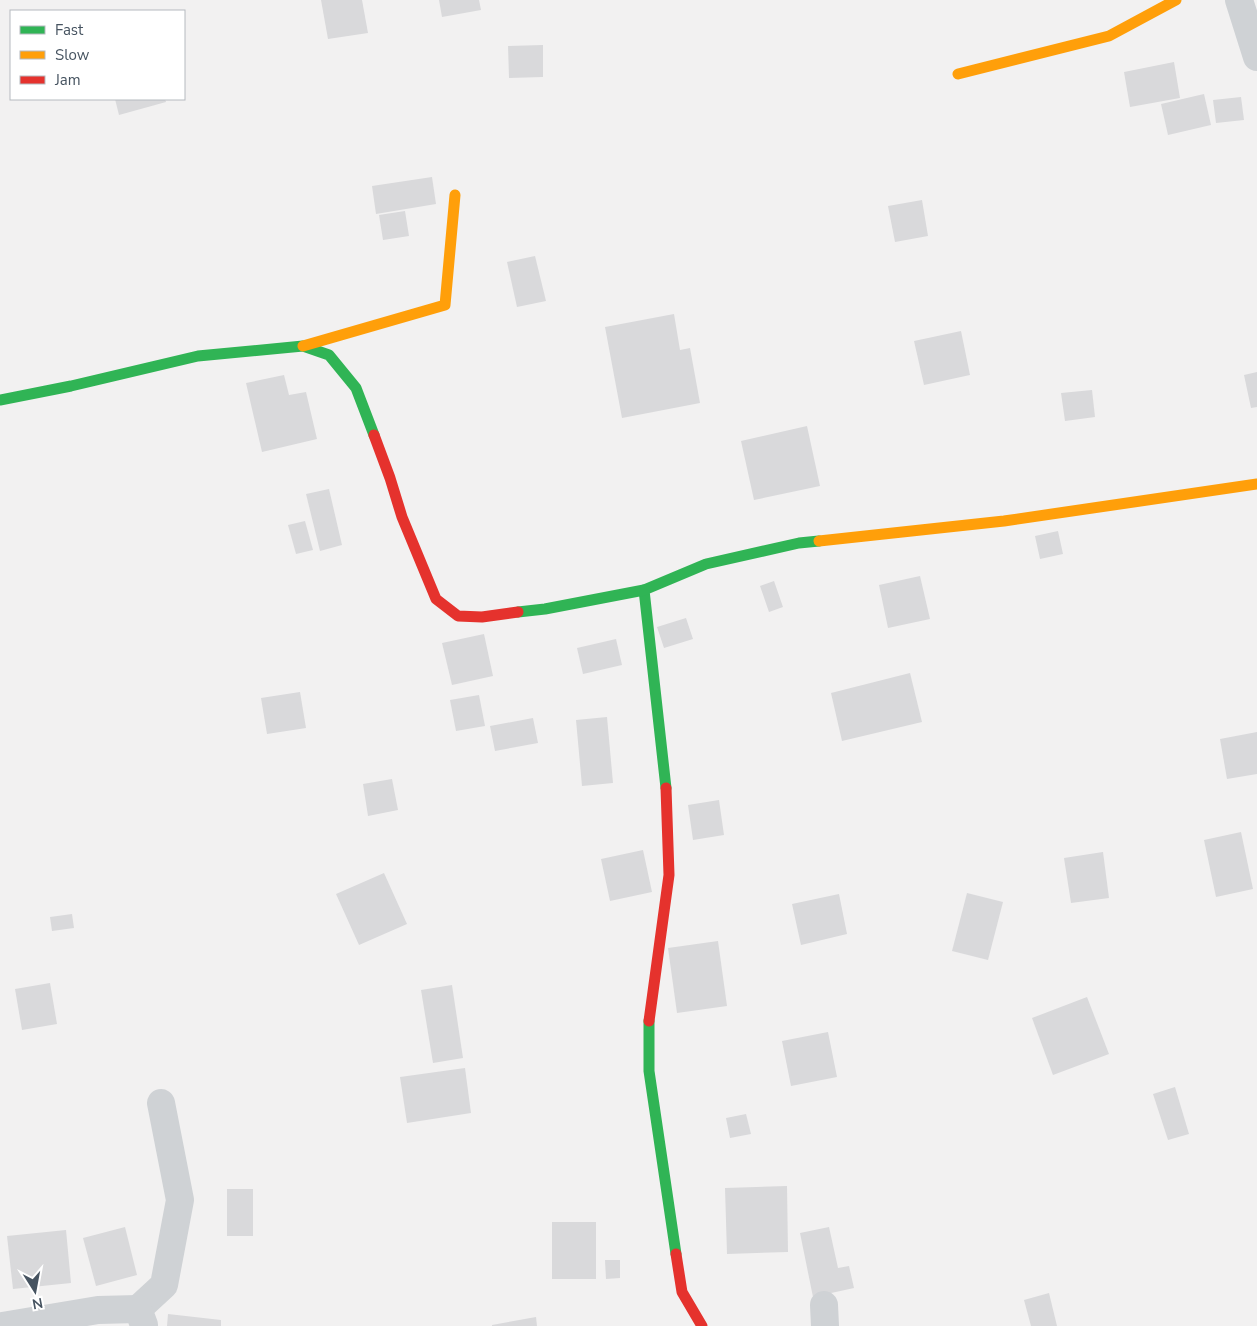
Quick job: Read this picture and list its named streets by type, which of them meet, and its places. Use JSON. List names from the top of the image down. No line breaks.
{"legend":["Fast","Slow","Jam"],"north":"bottom"}
